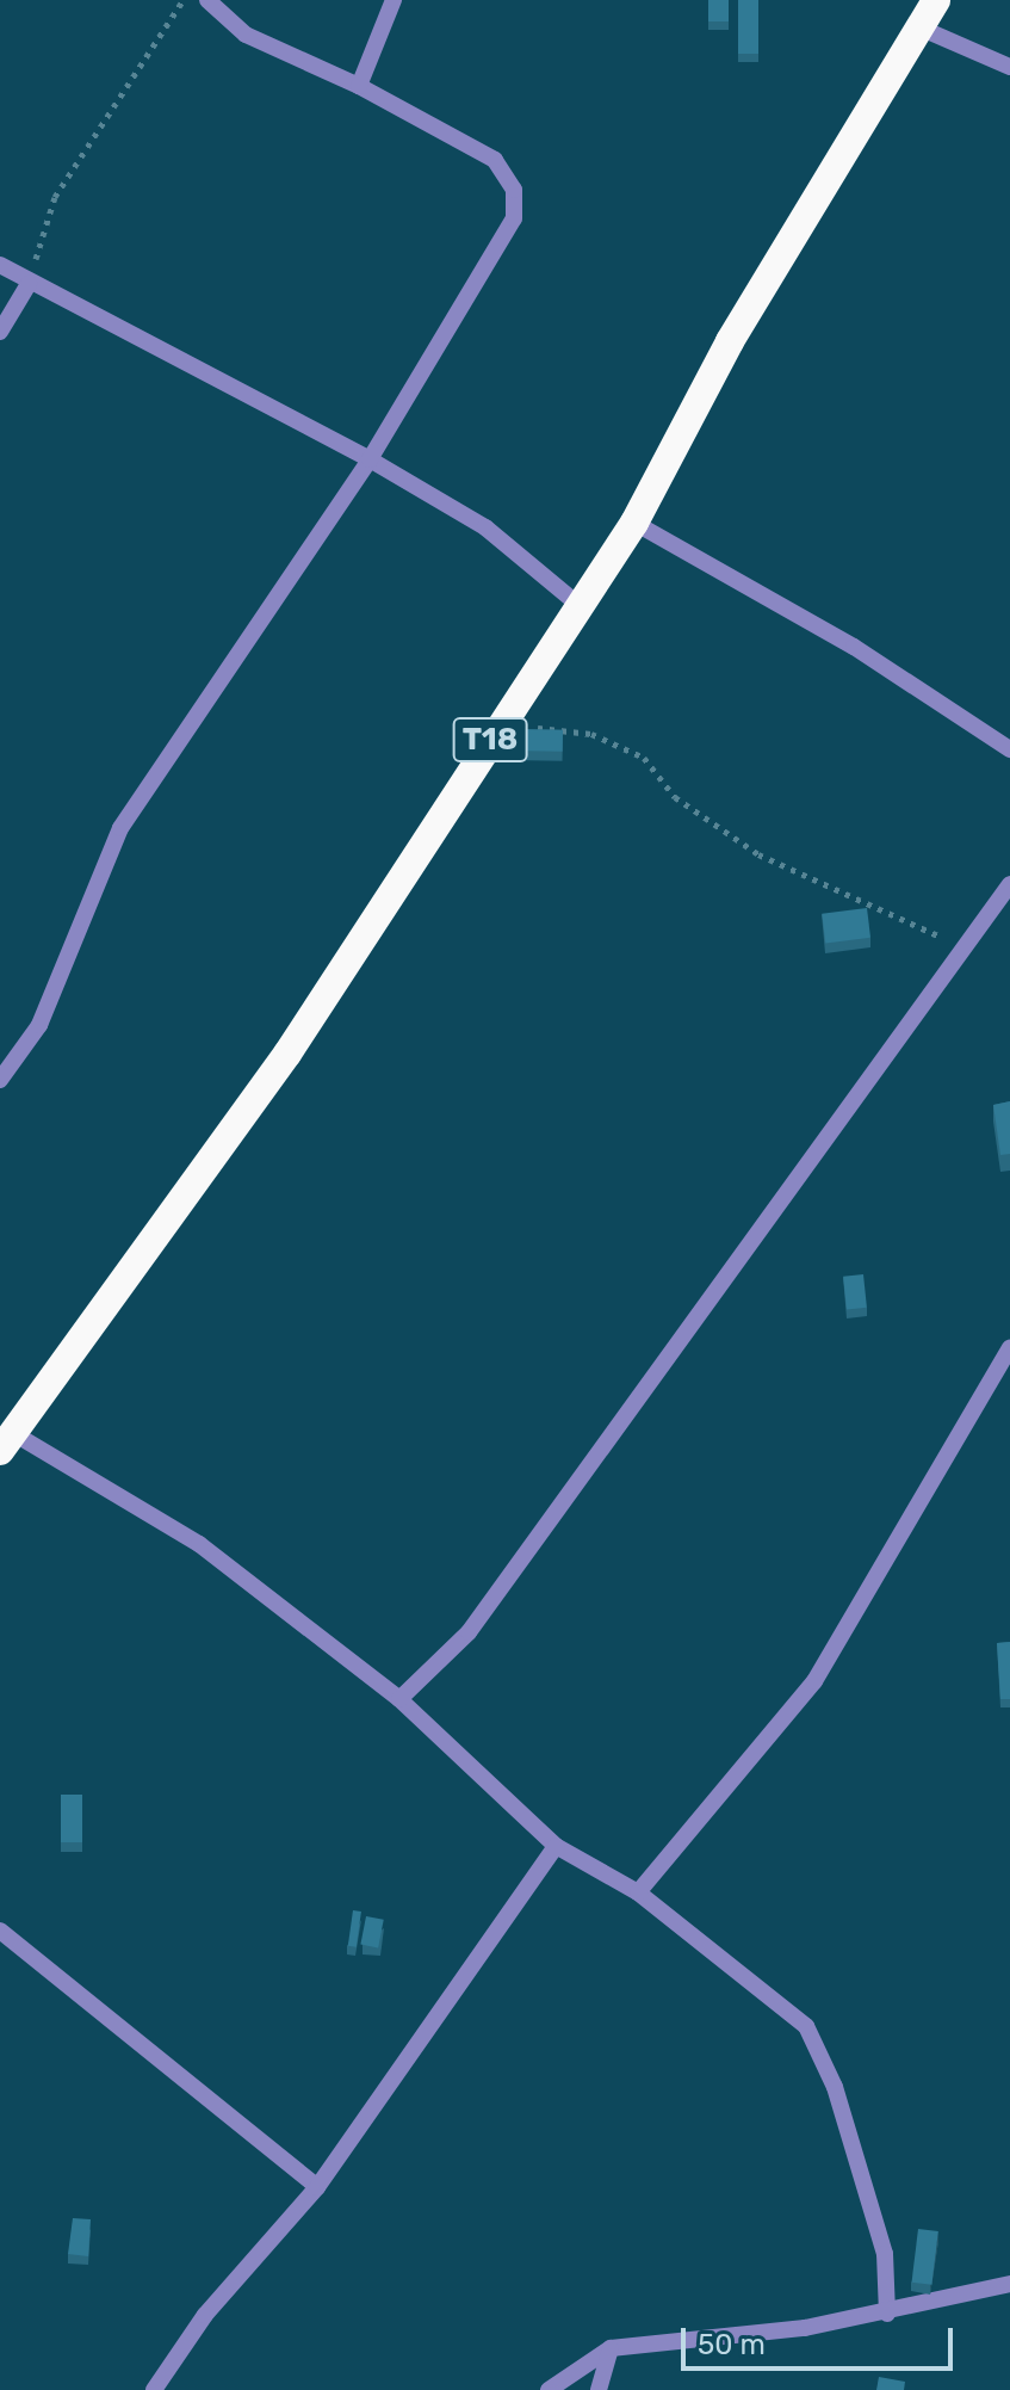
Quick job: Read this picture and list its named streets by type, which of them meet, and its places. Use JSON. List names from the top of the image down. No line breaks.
{"streets":{"highway":["T18"]},"scale_bar":"50 m"}
